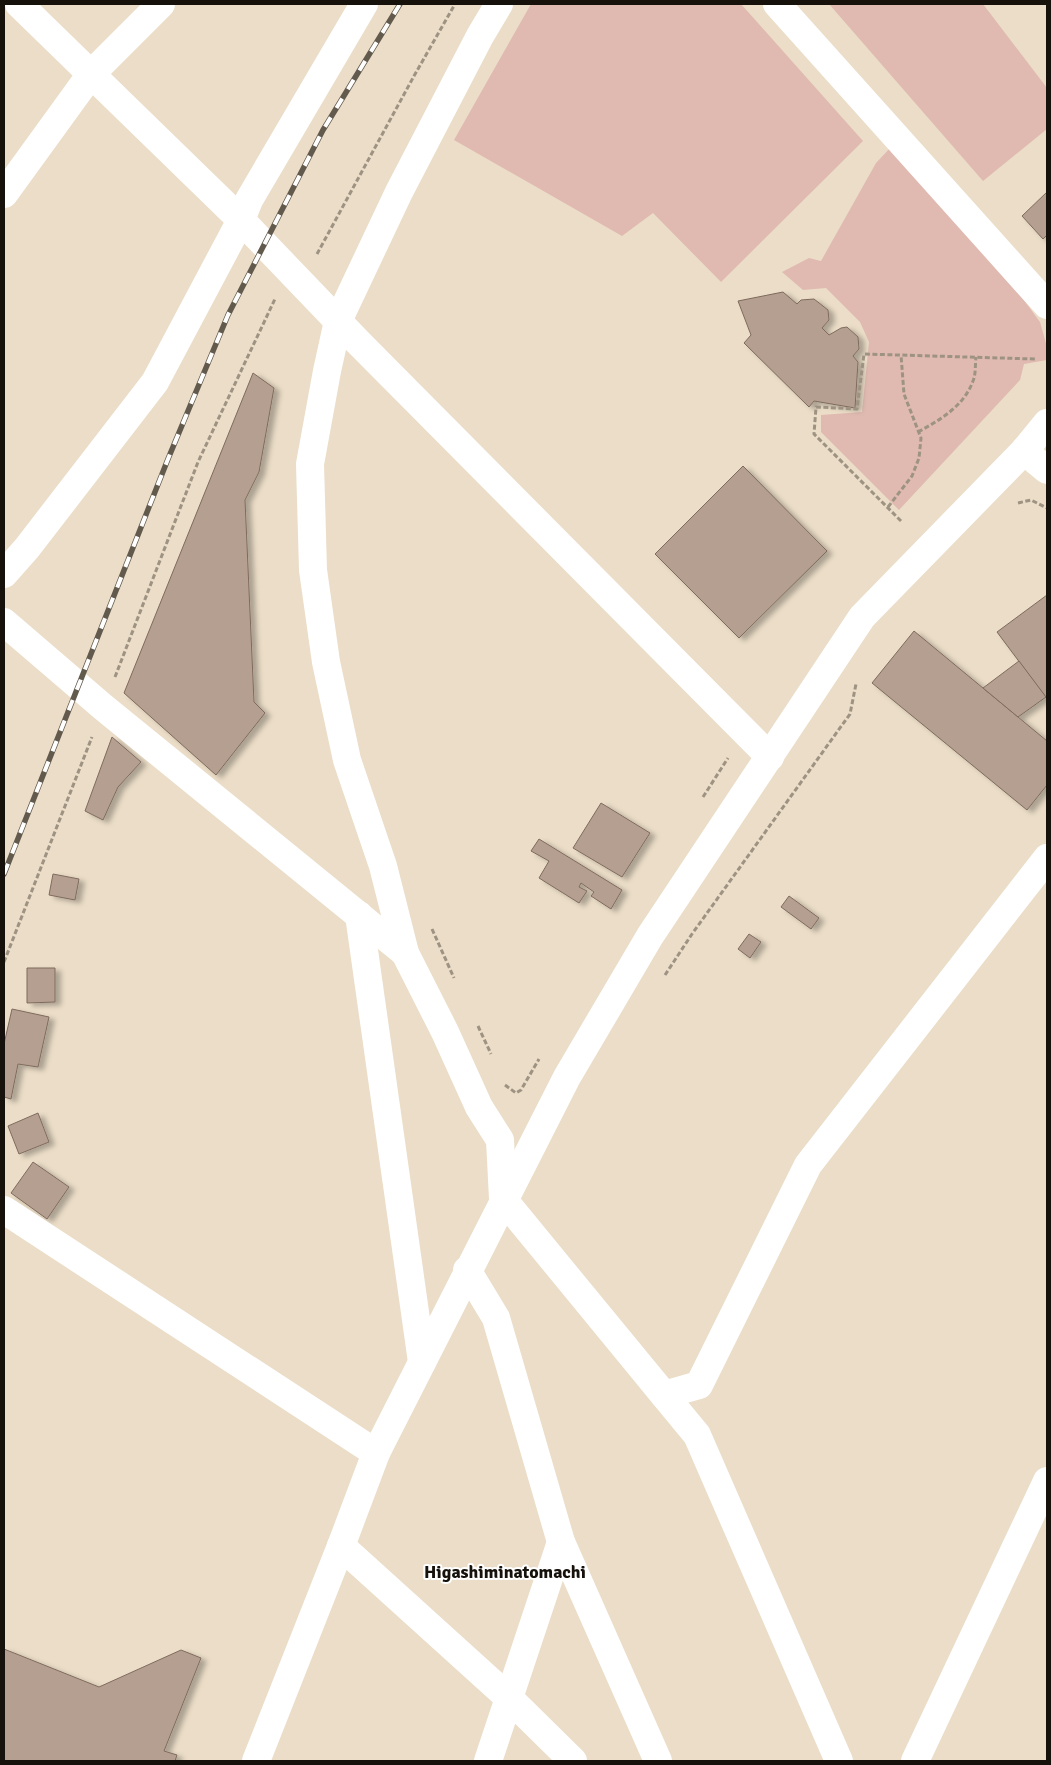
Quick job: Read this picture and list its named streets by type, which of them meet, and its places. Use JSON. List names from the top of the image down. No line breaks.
{"districts":["Higashiminatomachi"]}
